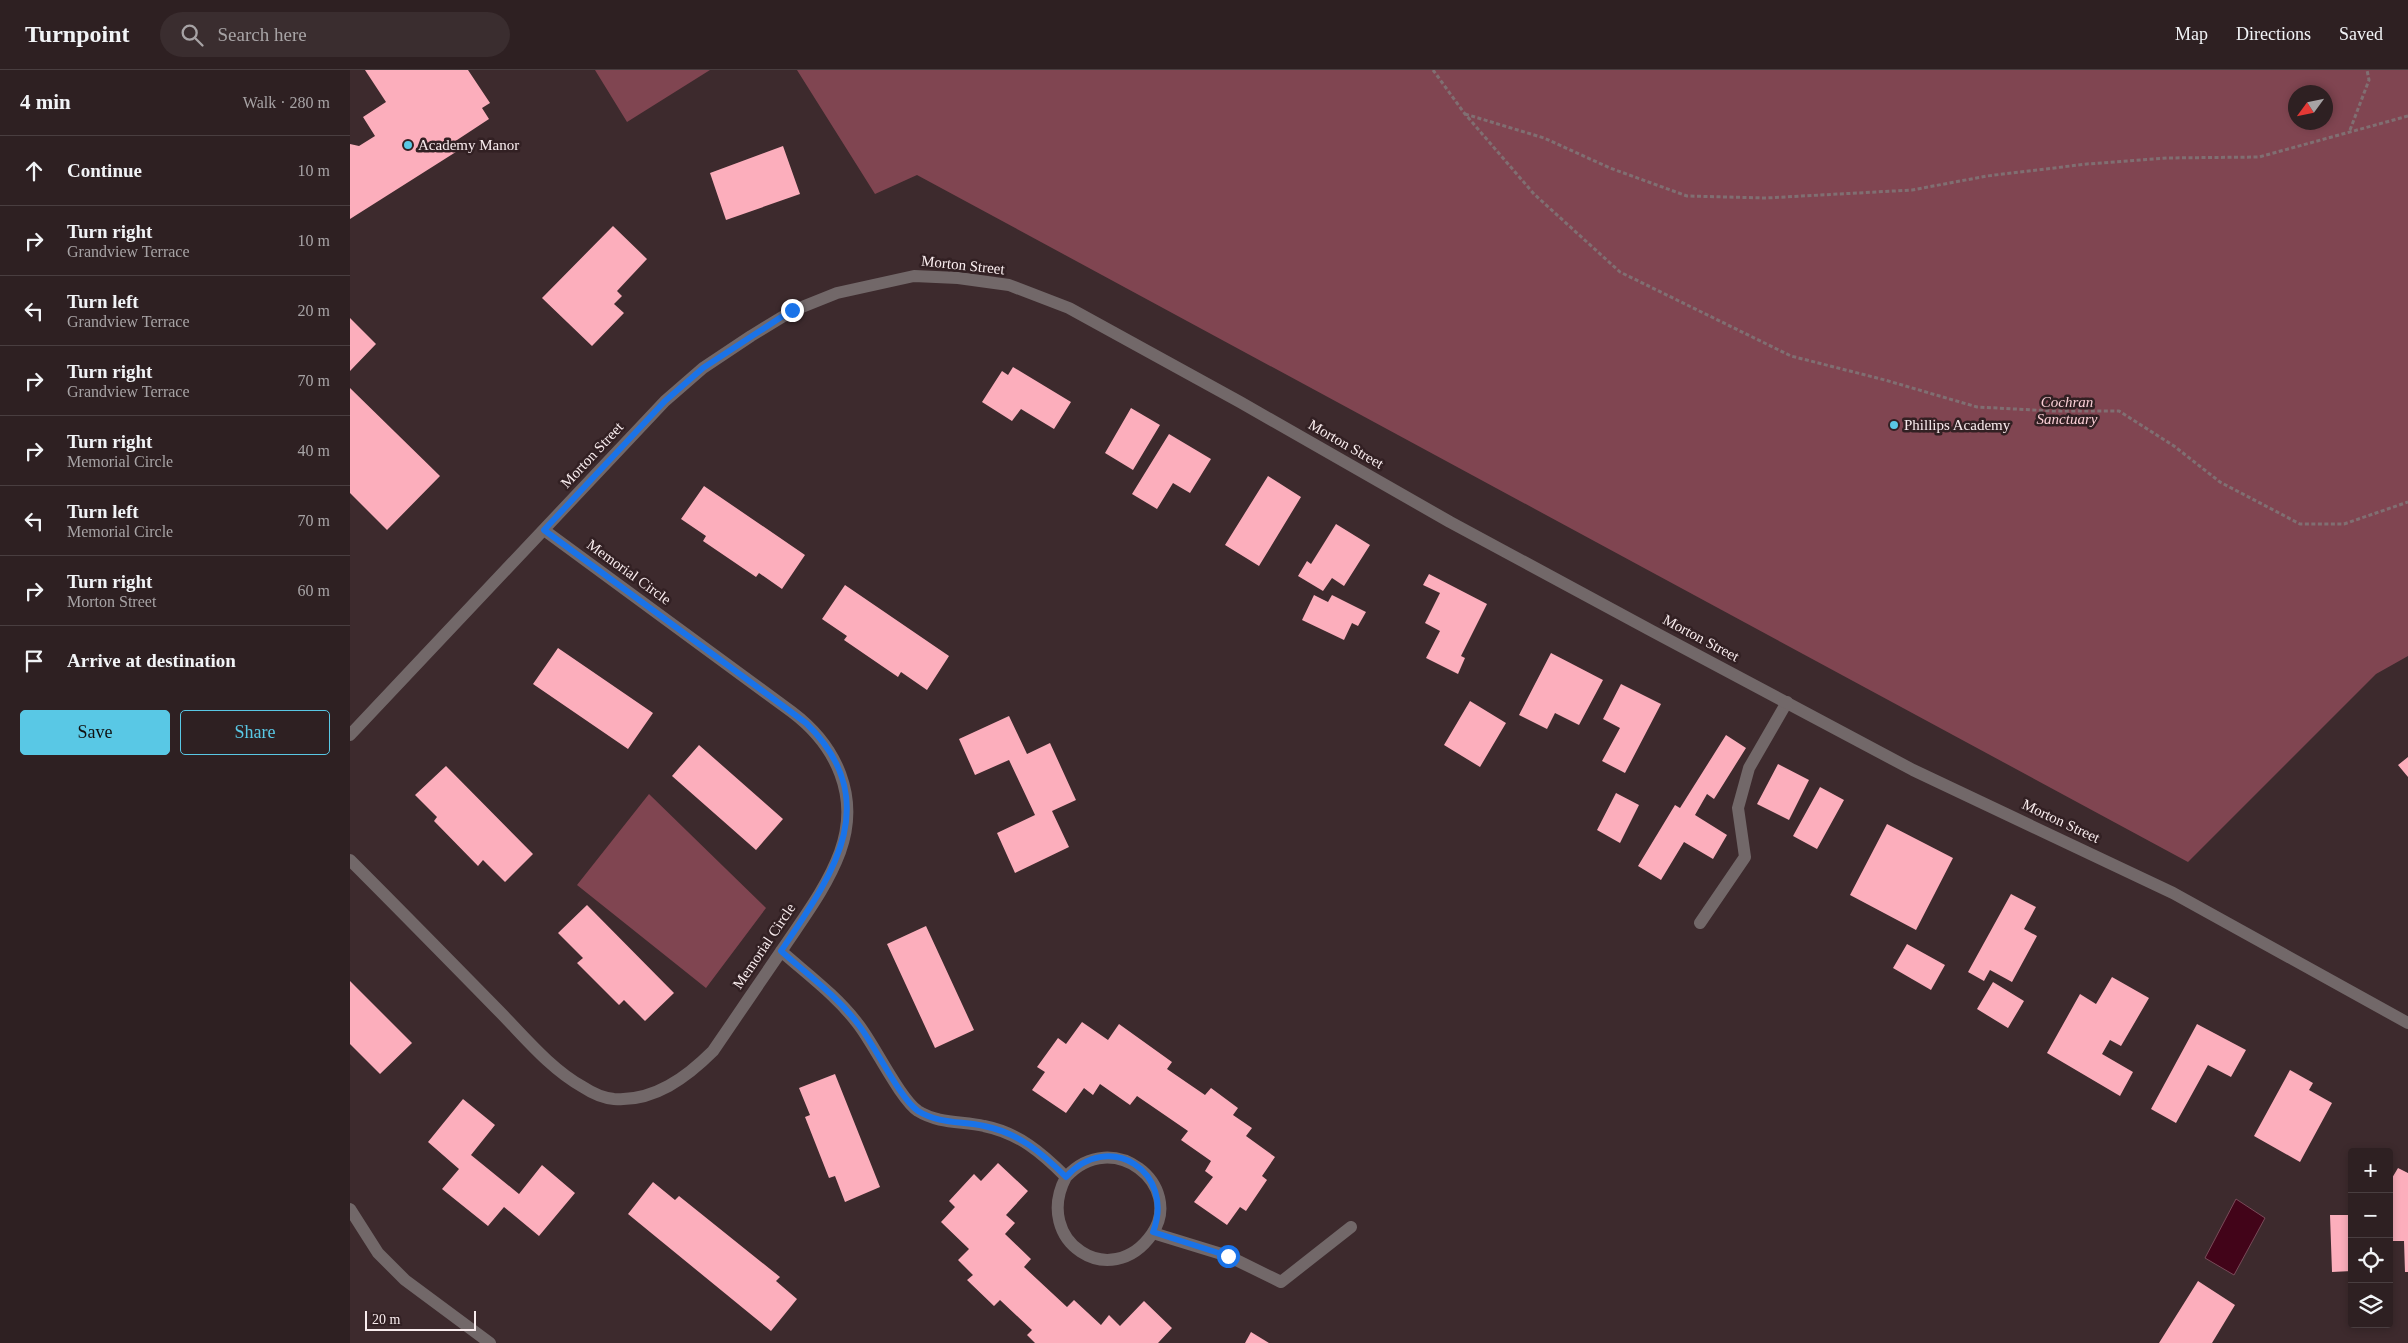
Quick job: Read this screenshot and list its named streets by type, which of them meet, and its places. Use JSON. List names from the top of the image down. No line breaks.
{"streets":{"street":["Morton Street","Memorial Circle"]},"crossings":[["Morton Street","Memorial Circle"]],"parks":["Cochran Sanctuary"],"places":["Academy Manor","Phillips Academy"],"scale_bar":"20 m","north":"bottom left","page":{"header":"Turnpoint","search":"Search here","nav":["Map","Directions","Saved"],"heading":["4 min","Walk · 280 m"],"list":[["Continue","10 m"],["Turn right","Grandview Terrace","10 m"],["Turn left","Grandview Terrace","20 m"],["Turn right","Grandview Terrace","70 m"],["Turn right","Memorial Circle","40 m"],["Turn left","Memorial Circle","70 m"],["Turn right","Morton Street","60 m"],"Arrive at destination"],"buttons":["Save","Share"],"map_buttons":["+","−"],"scale":"20 m"}}
